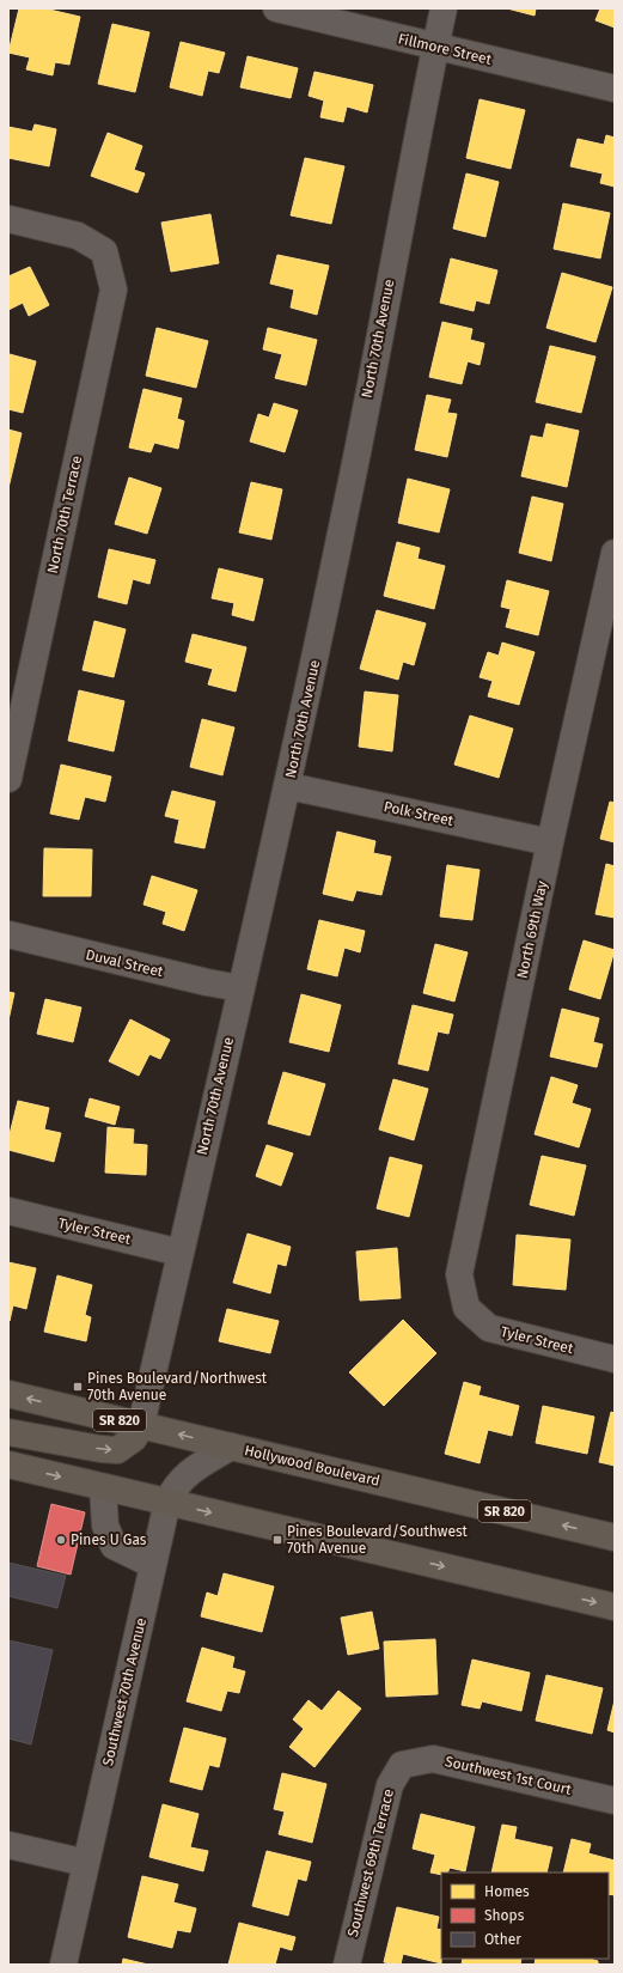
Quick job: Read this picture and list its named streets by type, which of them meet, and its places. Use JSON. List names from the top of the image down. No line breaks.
{"streets":{"highway":["SR 820","Hollywood Boulevard"],"street":["Fillmore Street","North 70th Avenue","North 70th Terrace","Polk Street","North 69th Way","Duval Street","Tyler Street","Southwest 70th Avenue","Southwest 1st Court","Southwest 69th Terrace"]},"crossings":[["Fillmore Street","North 70th Avenue"],["North 70th Avenue","Polk Street"],["North 70th Avenue","Duval Street"],["North 70th Avenue","Tyler Street"],["North 70th Avenue","Hollywood Boulevard"],["Polk Street","North 69th Way"],["North 69th Way","Tyler Street"],["Hollywood Boulevard","Southwest 70th Avenue"],["Southwest 1st Court","Southwest 69th Terrace"]],"places":{"transit":["Pines Boulevard/Northwest 70th Avenue","Pines Boulevard/Southwest 70th Avenue"],"other":["Pines U Gas"]},"legend":["Homes","Shops","Other"]}
